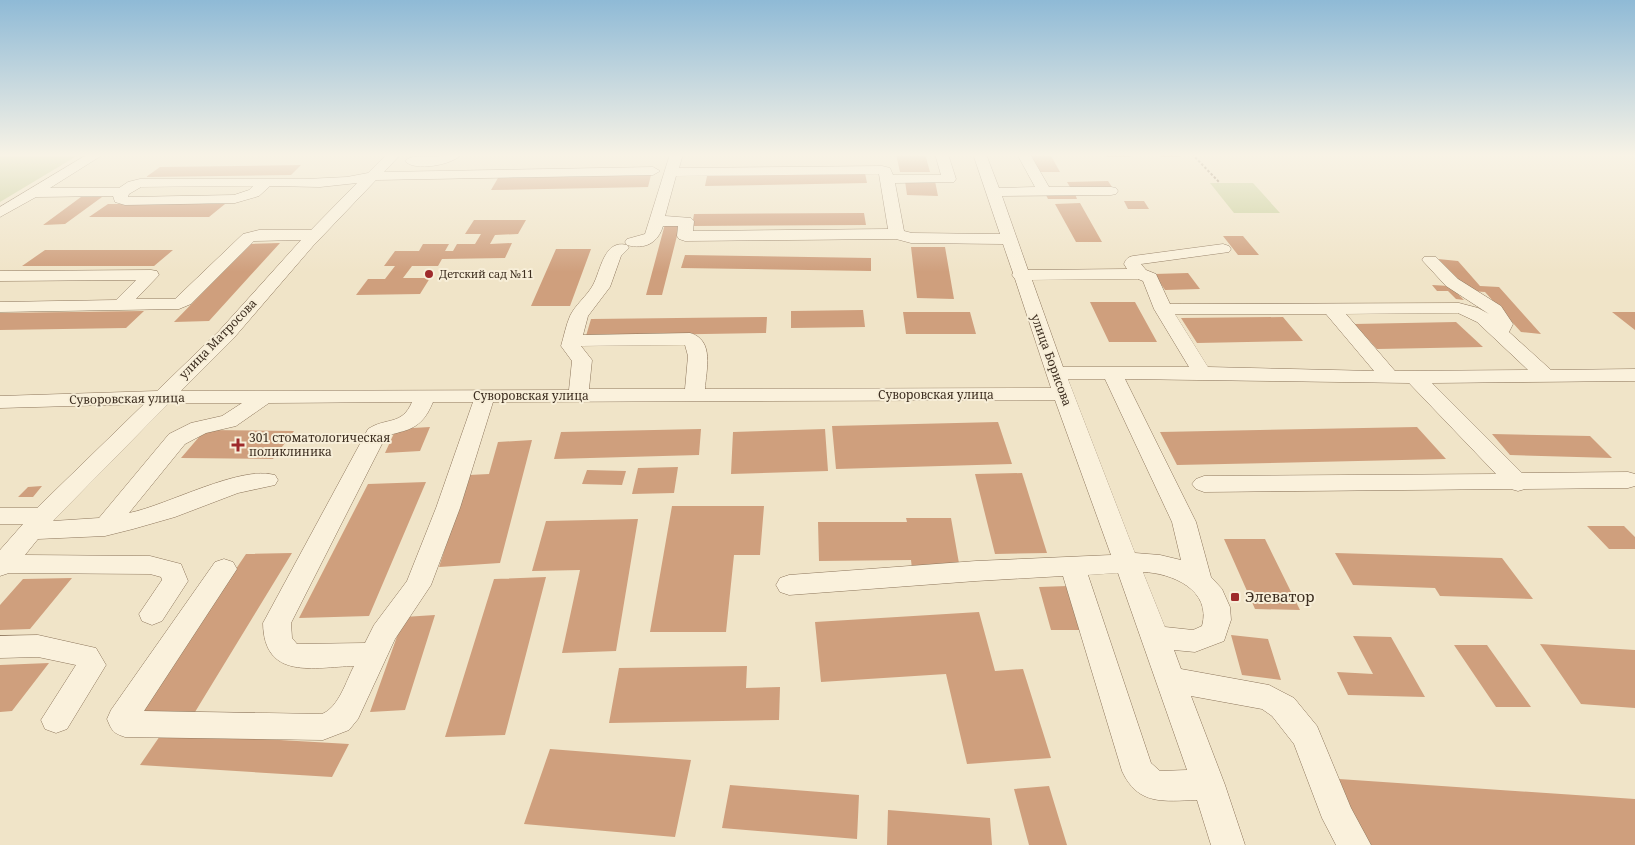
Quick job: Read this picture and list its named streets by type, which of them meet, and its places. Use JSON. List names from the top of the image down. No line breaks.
{"streets":{"street":["улица Матросова","улица Борисова","Суворовская улица"]},"crossings":[["улица Матросова","Суворовская улица"],["улица Борисова","Суворовская улица"]],"places":{"other":["Детский сад №11"],"health":["301 стоматологическая поликлиника"],"transit":["Элеватор"]}}
